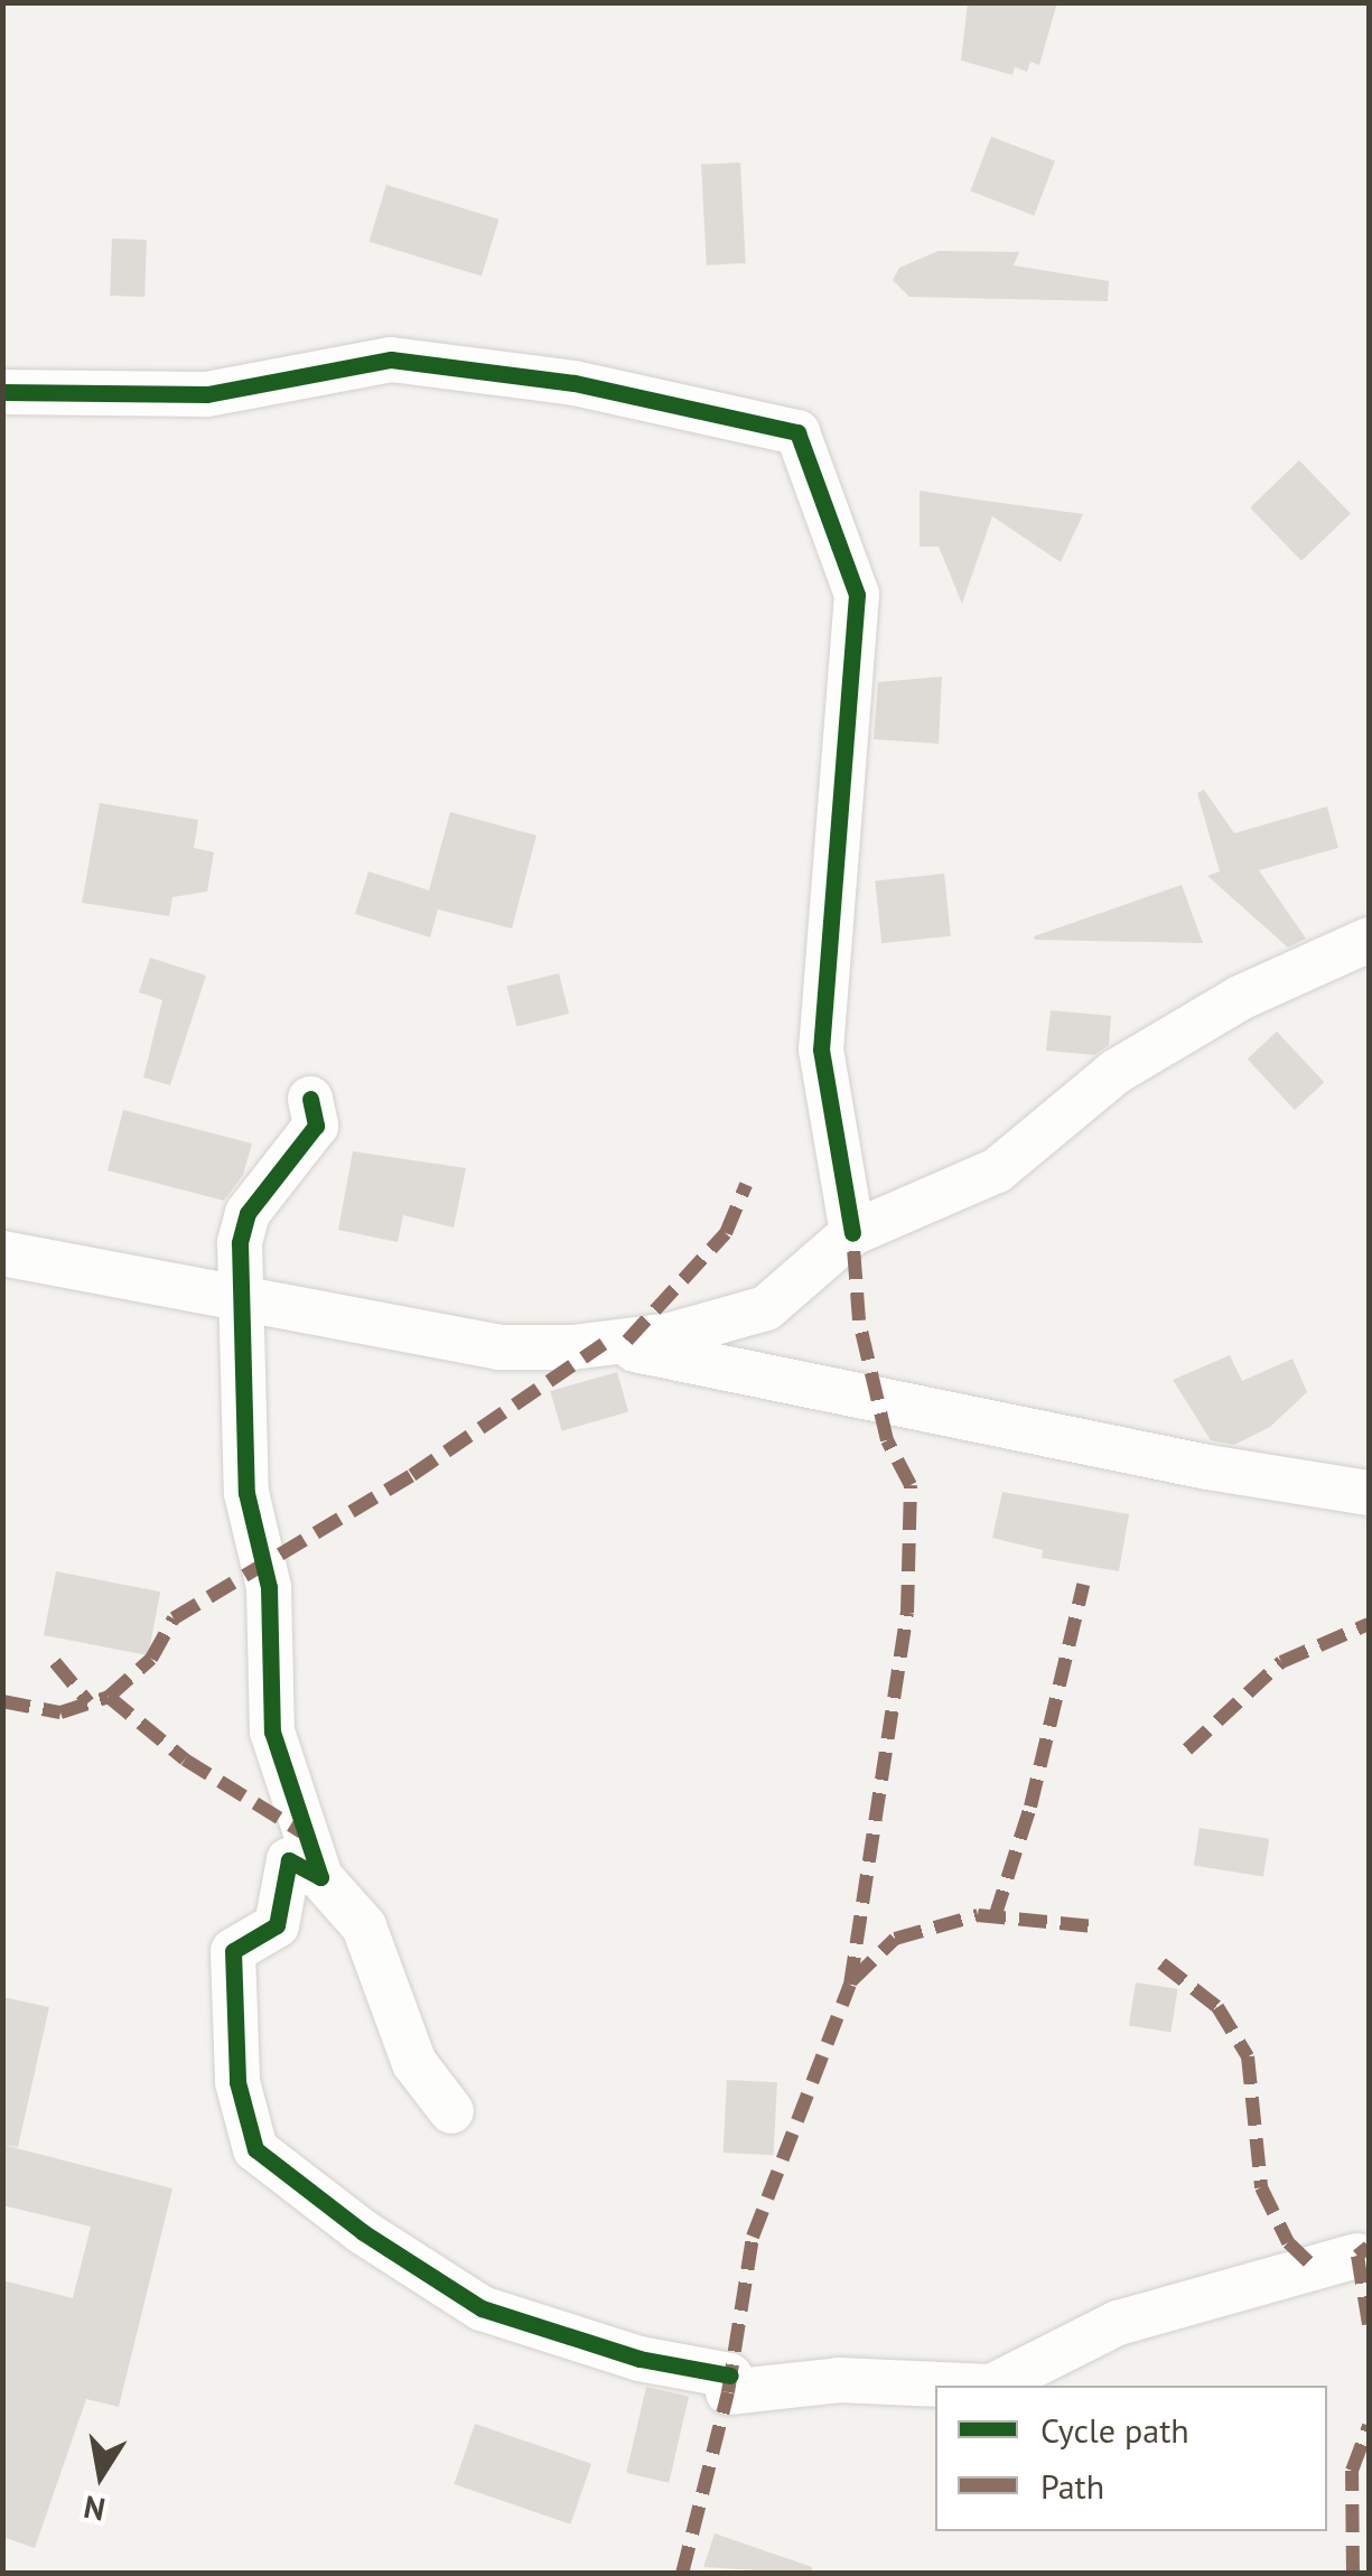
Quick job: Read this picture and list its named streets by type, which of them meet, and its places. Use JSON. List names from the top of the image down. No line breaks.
{"legend":["Cycle path","Path"],"north":"bottom"}
